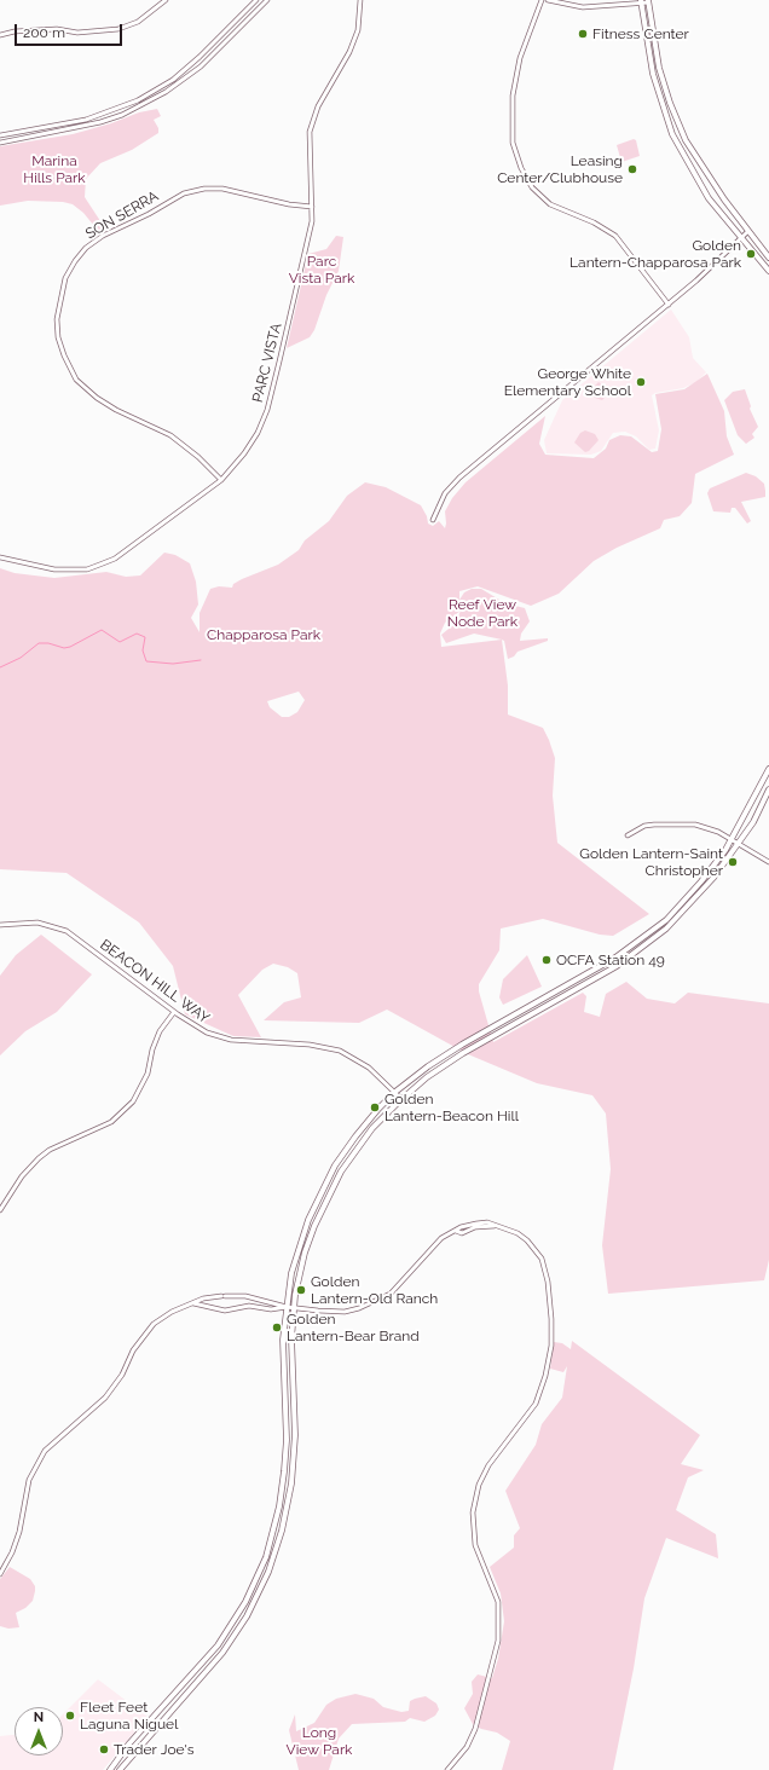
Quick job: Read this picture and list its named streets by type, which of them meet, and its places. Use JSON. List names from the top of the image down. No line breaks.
{"streets":{"street":["SON SERRA","PARC VISTA","BEACON HILL WAY"]},"crossings":[["SON SERRA","PARC VISTA"]],"parks":["Marina Hills Park","Parc Vista Park","Reef View Node Park","Chapparosa Park","Long View Park"],"places":["Fitness Center","Leasing Center/Clubhouse","Golden Lantern-Chapparosa Park","George White Elementary School","Golden Lantern-Saint Christopher","OCFA Station 49","Golden Lantern-Beacon Hill","Golden Lantern-Old Ranch","Golden Lantern-Bear Brand","Fleet Feet Laguna Niguel","Trader Joe's"],"scale_bar":"200 m","north":"top"}
